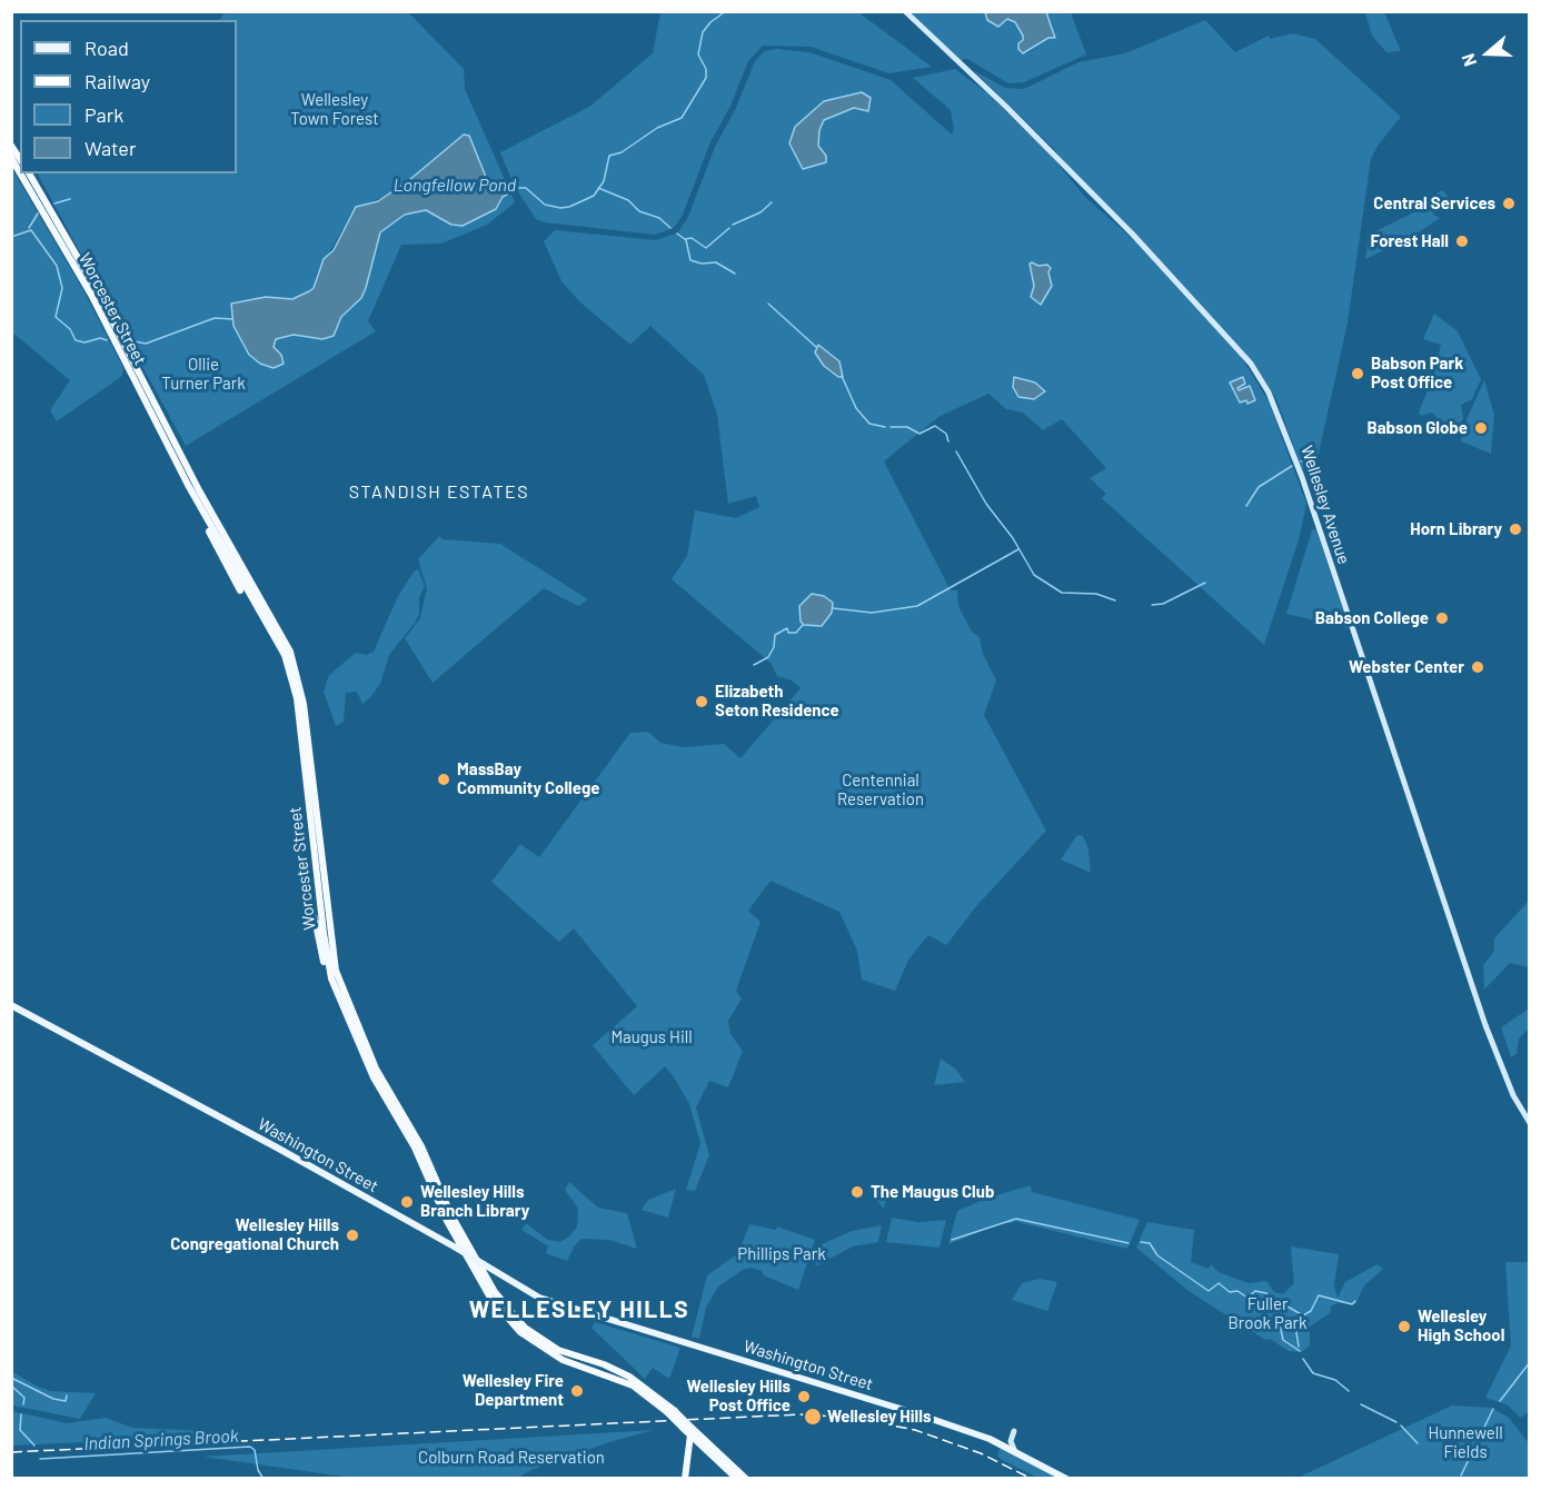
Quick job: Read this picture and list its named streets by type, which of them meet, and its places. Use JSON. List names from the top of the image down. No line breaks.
{"streets":{"highway":["Worcester Street"],"main road":["Wellesley Avenue","Washington Street"]},"districts":["STANDISH ESTATES","WELLESLEY HILLS"],"water":["Longfellow Pond","Indian Springs Brook"],"parks":["Wellesley Town Forest","Ollie Turner Park","Centennial Reservation","Maugus Hill","Phillips Park","Fuller Brook Park","Hunnewell Fields","Colburn Road Reservation"],"places":["Central Services","Forest Hall","Babson Park Post Office","Babson Globe","Horn Library","Babson College","Webster Center","Elizabeth Seton Residence","MassBay Community College","The Maugus Club","Wellesley Hills Branch Library","Wellesley Hills Congregational Church","Wellesley High School","Wellesley Fire Department","Wellesley Hills Post Office","Wellesley Hills"],"legend":["Road","Railway","Park","Water"],"north":"left"}
